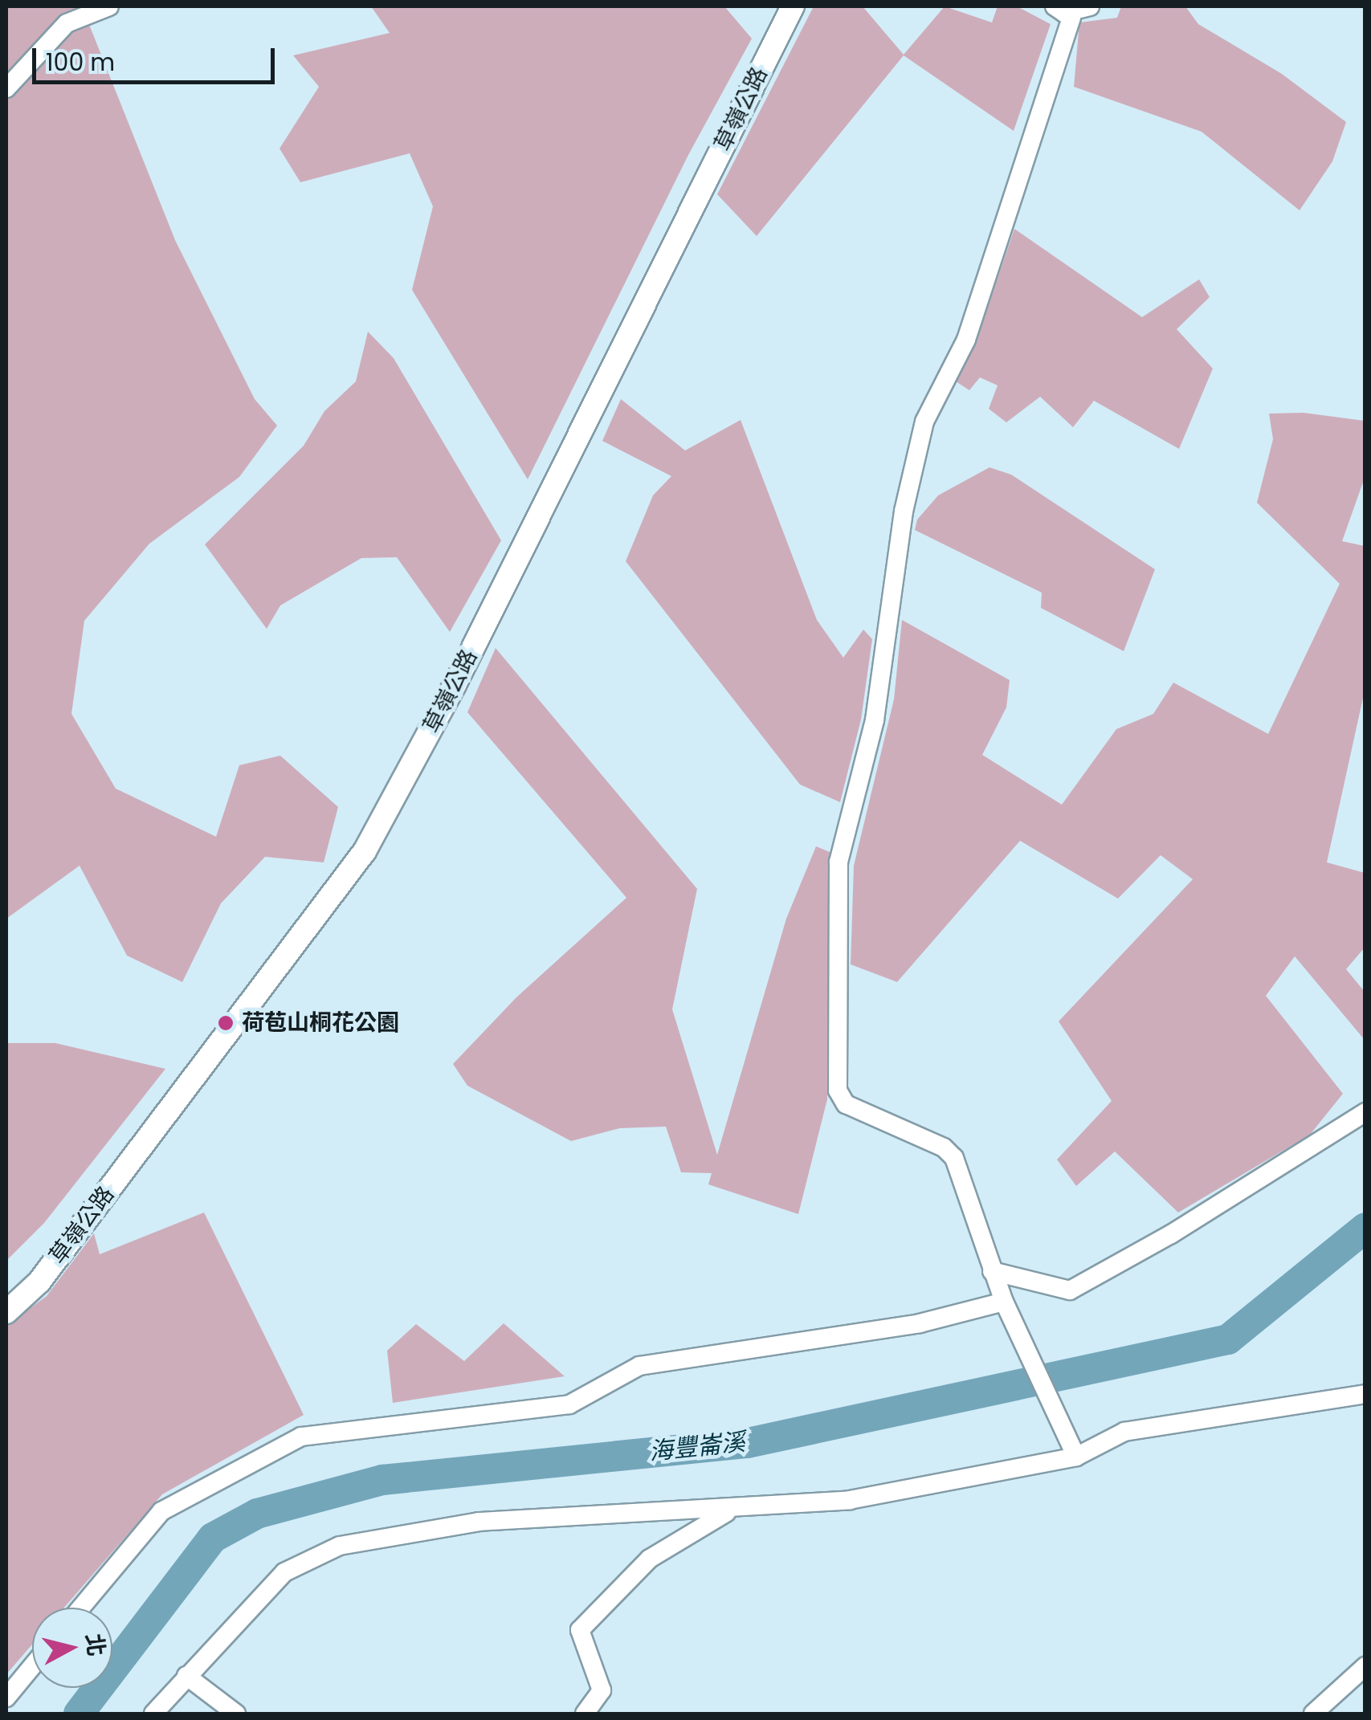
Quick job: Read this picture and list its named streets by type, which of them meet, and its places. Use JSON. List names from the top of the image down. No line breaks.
{"streets":{"main road":["草嶺公路"]},"water":["海豐崙溪"],"places":["荷苞山桐花公園"],"scale_bar":"100 m","north":"right"}
